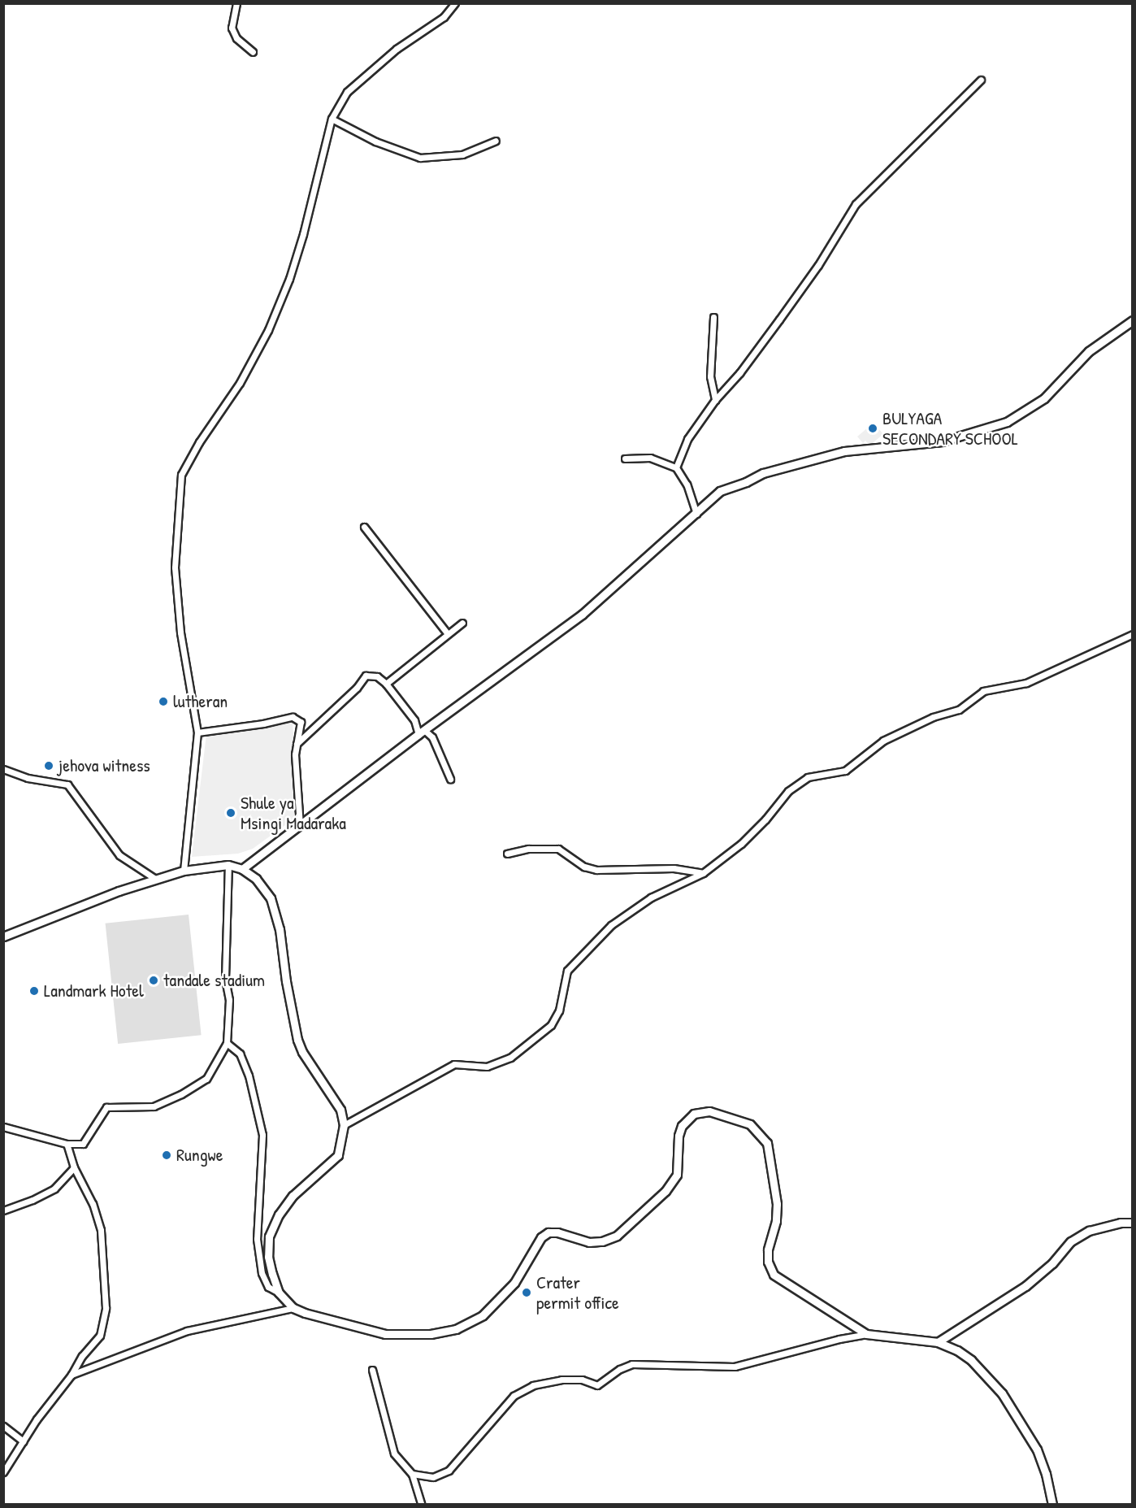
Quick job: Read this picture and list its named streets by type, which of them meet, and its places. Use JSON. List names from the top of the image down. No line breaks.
{"places":["BULYAGA SECONDARY SCHOOL","lutheran","jehova witness","Shule ya Msingi Madaraka","tandale stadium","Landmark Hotel","Rungwe","Crater permit office"]}
